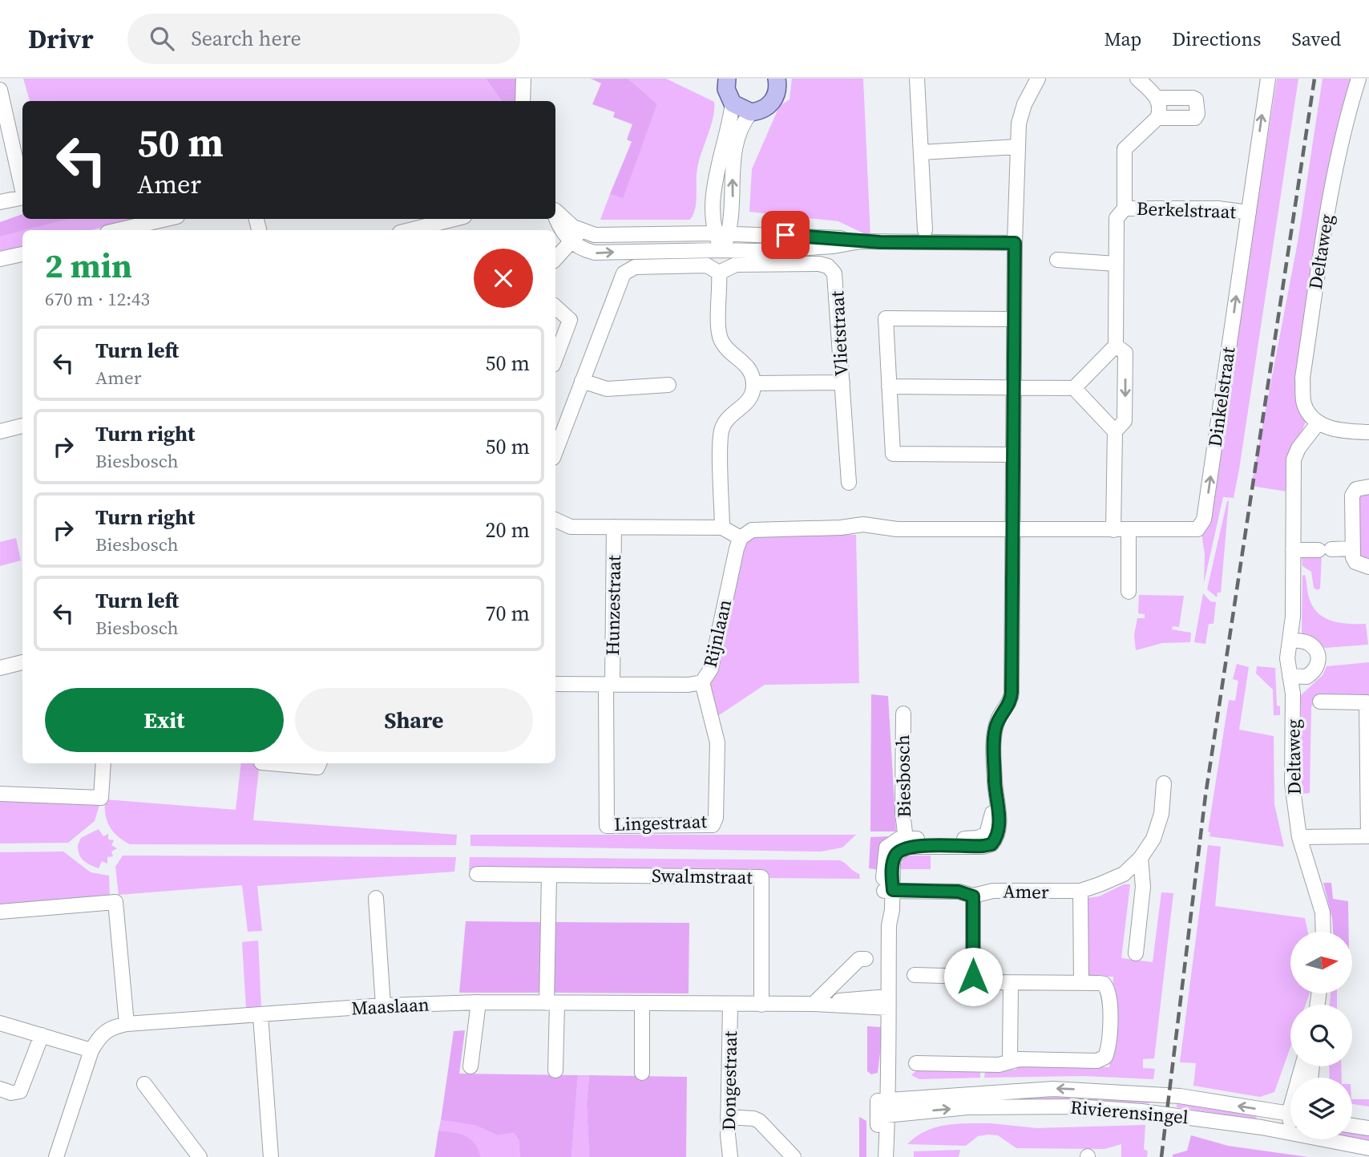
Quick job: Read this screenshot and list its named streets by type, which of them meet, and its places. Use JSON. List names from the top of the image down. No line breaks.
{"streets":{"street":["Berkelstraat","Deltaweg","Vlietstraat","Dinkelstraat","Hunzestraat","Rijnlaan","Biesbosch","Lingestraat","Swalmstraat","Amer","Maaslaan","Dongestraat","Rivierensingel"]},"crossings":[["Berkelstraat","Dinkelstraat"],["Dinkelstraat","Biesbosch"],["Hunzestraat","Rijnlaan"],["Hunzestraat","Lingestraat"],["Rijnlaan","Lingestraat"],["Swalmstraat","Maaslaan"],["Maaslaan","Dongestraat"]],"one_way":["Dinkelstraat"],"north":"right","page":{"header":"Drivr","search":"Search here","nav":["Map","Directions","Saved"],"turn":["50 m","Amer"],"heading":["2 min","670 m · 12:43"],"list":[{"name":"Turn left","note":"Amer","value":"50 m"},{"name":"Turn right","note":"Biesbosch","value":"50 m"},{"name":"Turn right","note":"Biesbosch","value":"20 m"},{"name":"Turn left","note":"Biesbosch","value":"70 m"}],"buttons":["Exit","Share"]}}
